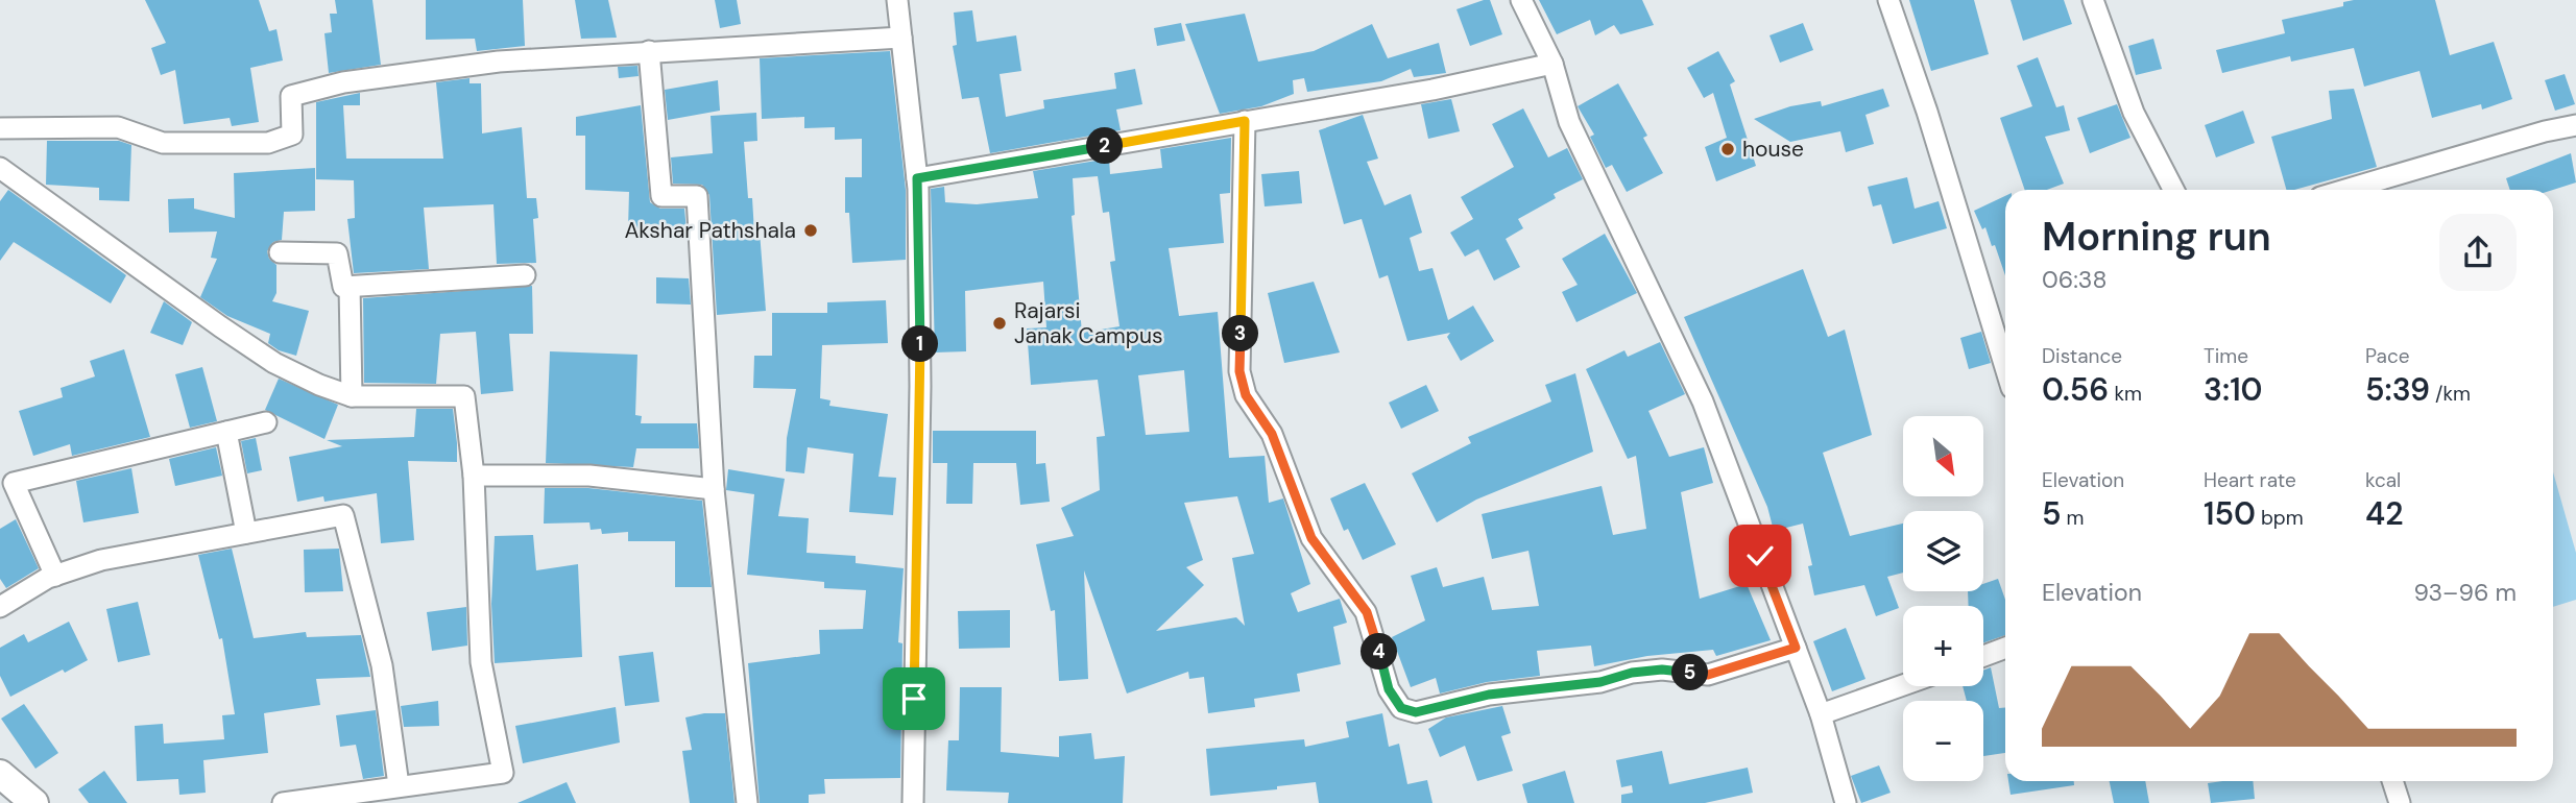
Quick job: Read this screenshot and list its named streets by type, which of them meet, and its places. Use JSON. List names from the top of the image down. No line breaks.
{"places":["house","Akshar Pathshala","Rajarsi Janak Campus"],"north":"bottom right","page":{"pins":["2","3","1","4","5"],"heading":["Morning run","06:38"],"stats":[["Distance","0.56 km"],["Time","3:10"],["Pace","5:39 /km"],["Elevation","5 m"],["Heart rate","150 bpm"],["kcal","42"]],"map_buttons":["+","−"],"chart":["Elevation","93–96 m"]}}
